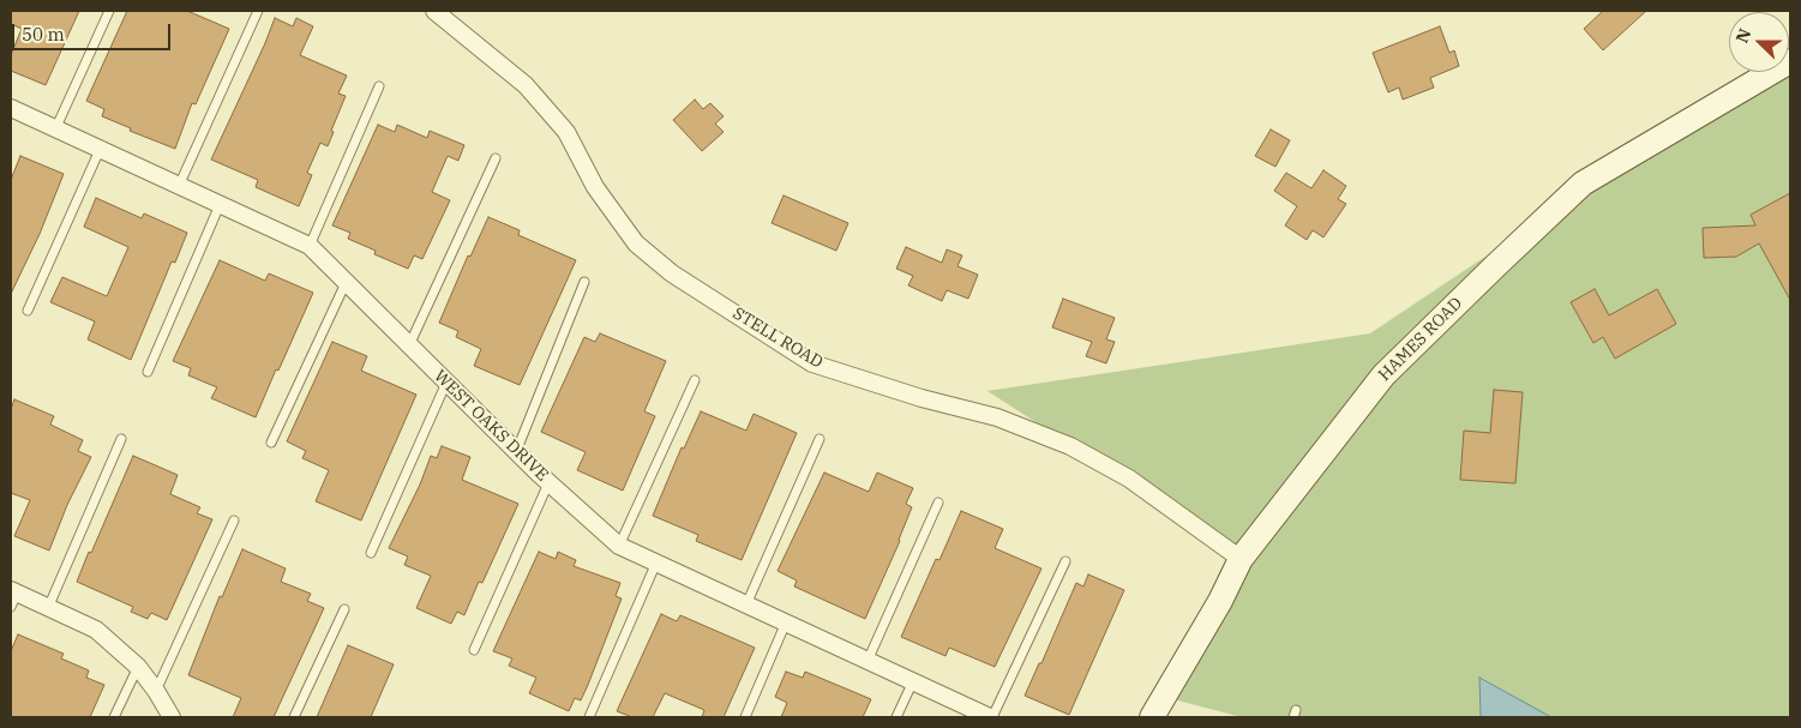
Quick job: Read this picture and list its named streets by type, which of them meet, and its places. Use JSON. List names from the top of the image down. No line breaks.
{"streets":{"street":["STELL ROAD","HAMES ROAD","WEST OAKS DRIVE"]},"crossings":[["STELL ROAD","HAMES ROAD"]],"scale_bar":"50 m","north":"left"}
